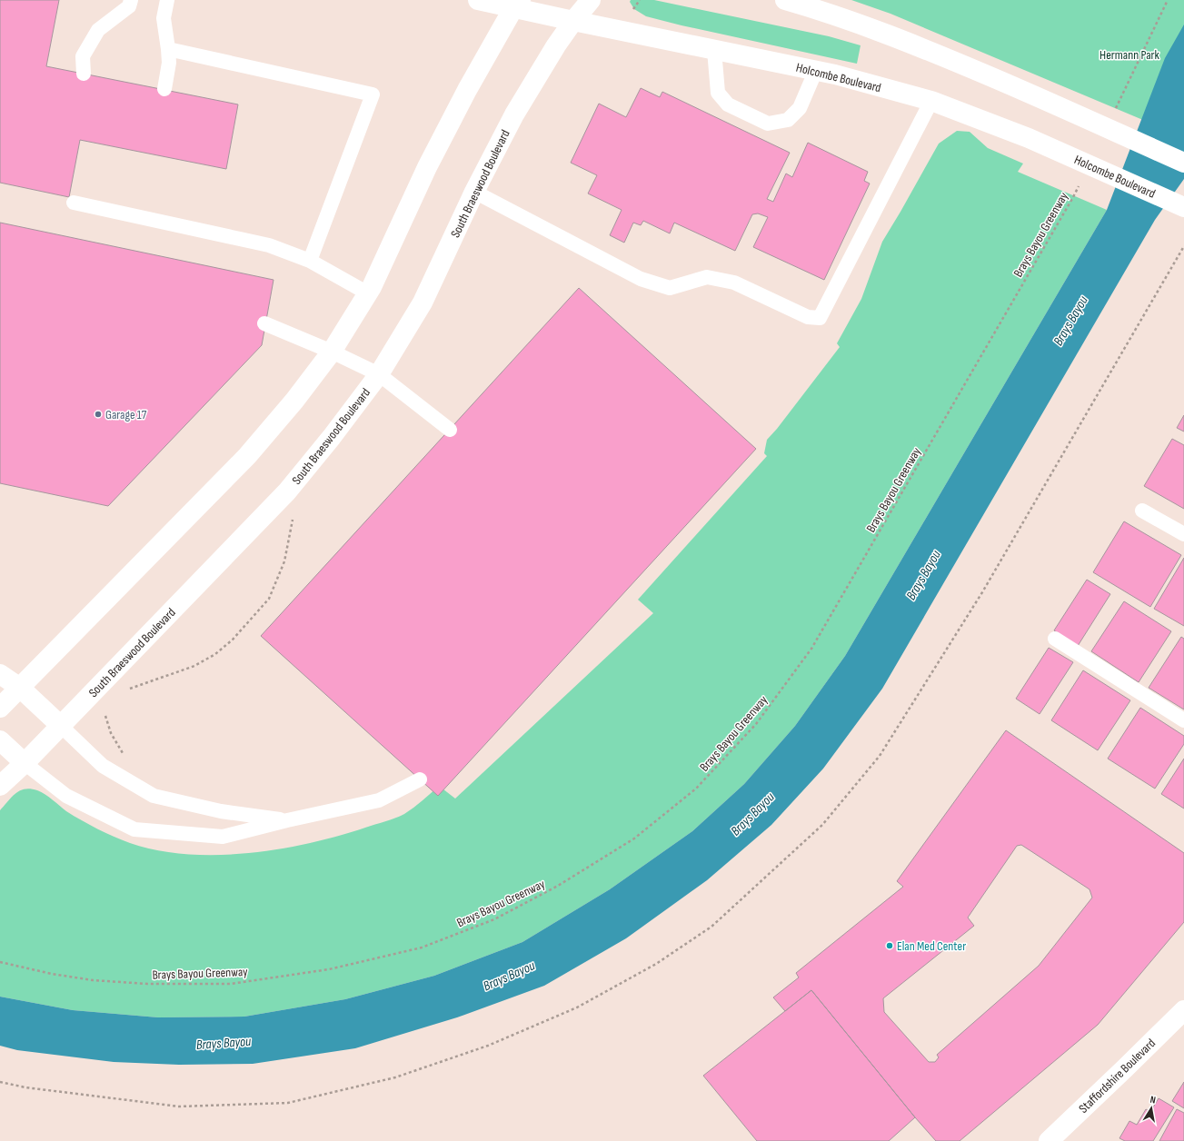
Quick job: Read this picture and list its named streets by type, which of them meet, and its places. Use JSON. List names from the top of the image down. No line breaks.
{"streets":{"main road":["Holcombe Boulevard","South Braeswood Boulevard","Staffordshire Boulevard"],"path":["Brays Bayou Greenway"]},"crossings":[["Holcombe Boulevard","South Braeswood Boulevard"]],"water":["Brays Bayou"],"parks":["Hermann Park"],"places":["Garage 17","Elan Med Center"],"north":"top"}
